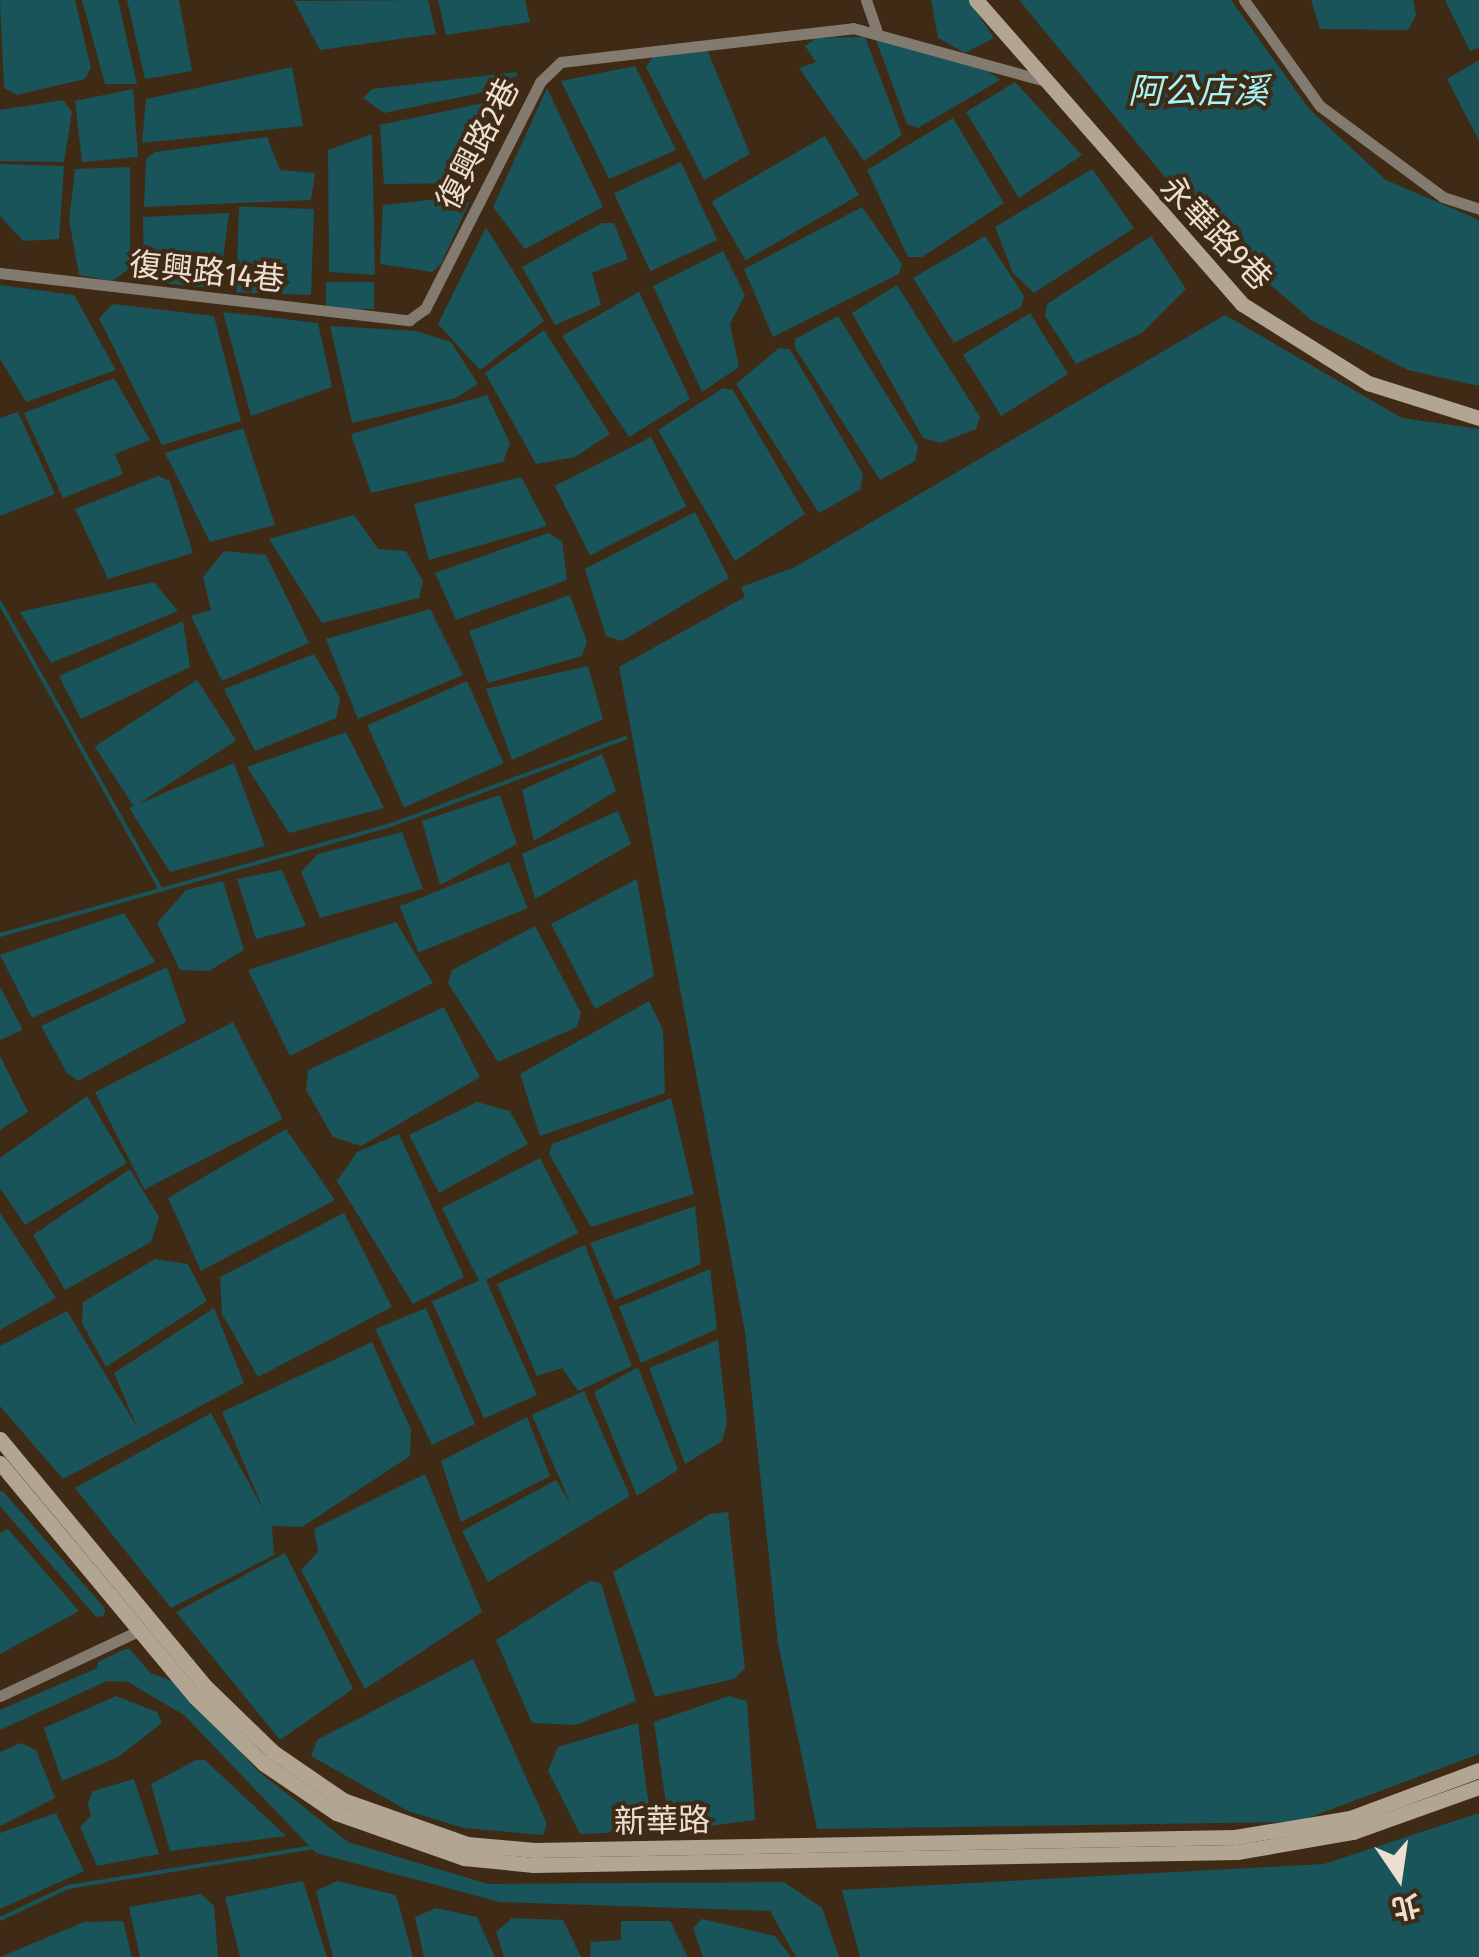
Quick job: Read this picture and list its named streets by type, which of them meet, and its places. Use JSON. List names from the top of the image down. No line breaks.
{"streets":{"street":["復興路2巷","永華路9巷","復興路14巷","新華路"]},"crossings":[["復興路2巷","永華路9巷"],["復興路2巷","復興路14巷"]],"water":["阿公店溪"],"north":"bottom"}
